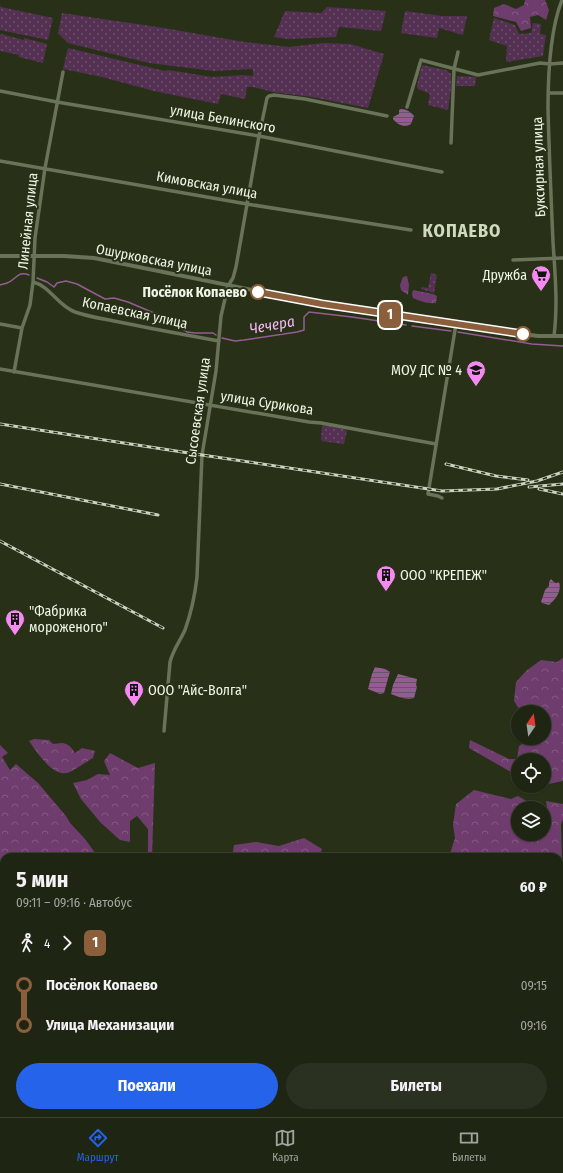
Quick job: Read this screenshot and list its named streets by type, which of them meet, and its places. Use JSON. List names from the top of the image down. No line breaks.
{"streets":{"street":["улица Белинского","Буксирная улица","Кимовская улица","Линейная улица","Ошурковская улица","Копаевская улица","улица Сурикова","Сысоевская улица"]},"crossings":[["улица Белинского","Линейная улица"],["улица Белинского","Сысоевская улица"],["Буксирная улица","Ошурковская улица"],["Кимовская улица","Линейная улица"],["Кимовская улица","Сысоевская улица"],["Линейная улица","Ошурковская улица"],["Линейная улица","Копаевская улица"],["Линейная улица","улица Сурикова"],["Ошурковская улица","Сысоевская улица"],["Копаевская улица","Сысоевская улица"],["улица Сурикова","Сысоевская улица"]],"districts":["КОПАЕВО"],"water":["Чечера"],"places":{"other":["Посёлок Копаево"],"supermarket":["Дружба"],"school or university":["МОУ ДС № 4"],"building":["ООО \"КРЕПЕЖ\"","\"Фабрика мороженого\"","ООО \"Айс-Волга\""]},"lines":["bus line 1"],"north":"top","page":{"on_map":"1","heading":["5 мин","09:11 – 09:16 · Автобус","60 ₽"],"legs":["4","1"],"list":[{"name":"Посёлок Копаево","value":"09:15"},{"name":"Улица Механизации","value":"09:16"}],"buttons":["Поехали","Билеты"],"tabs":["Маршрут","Карта","Билеты"]}}
